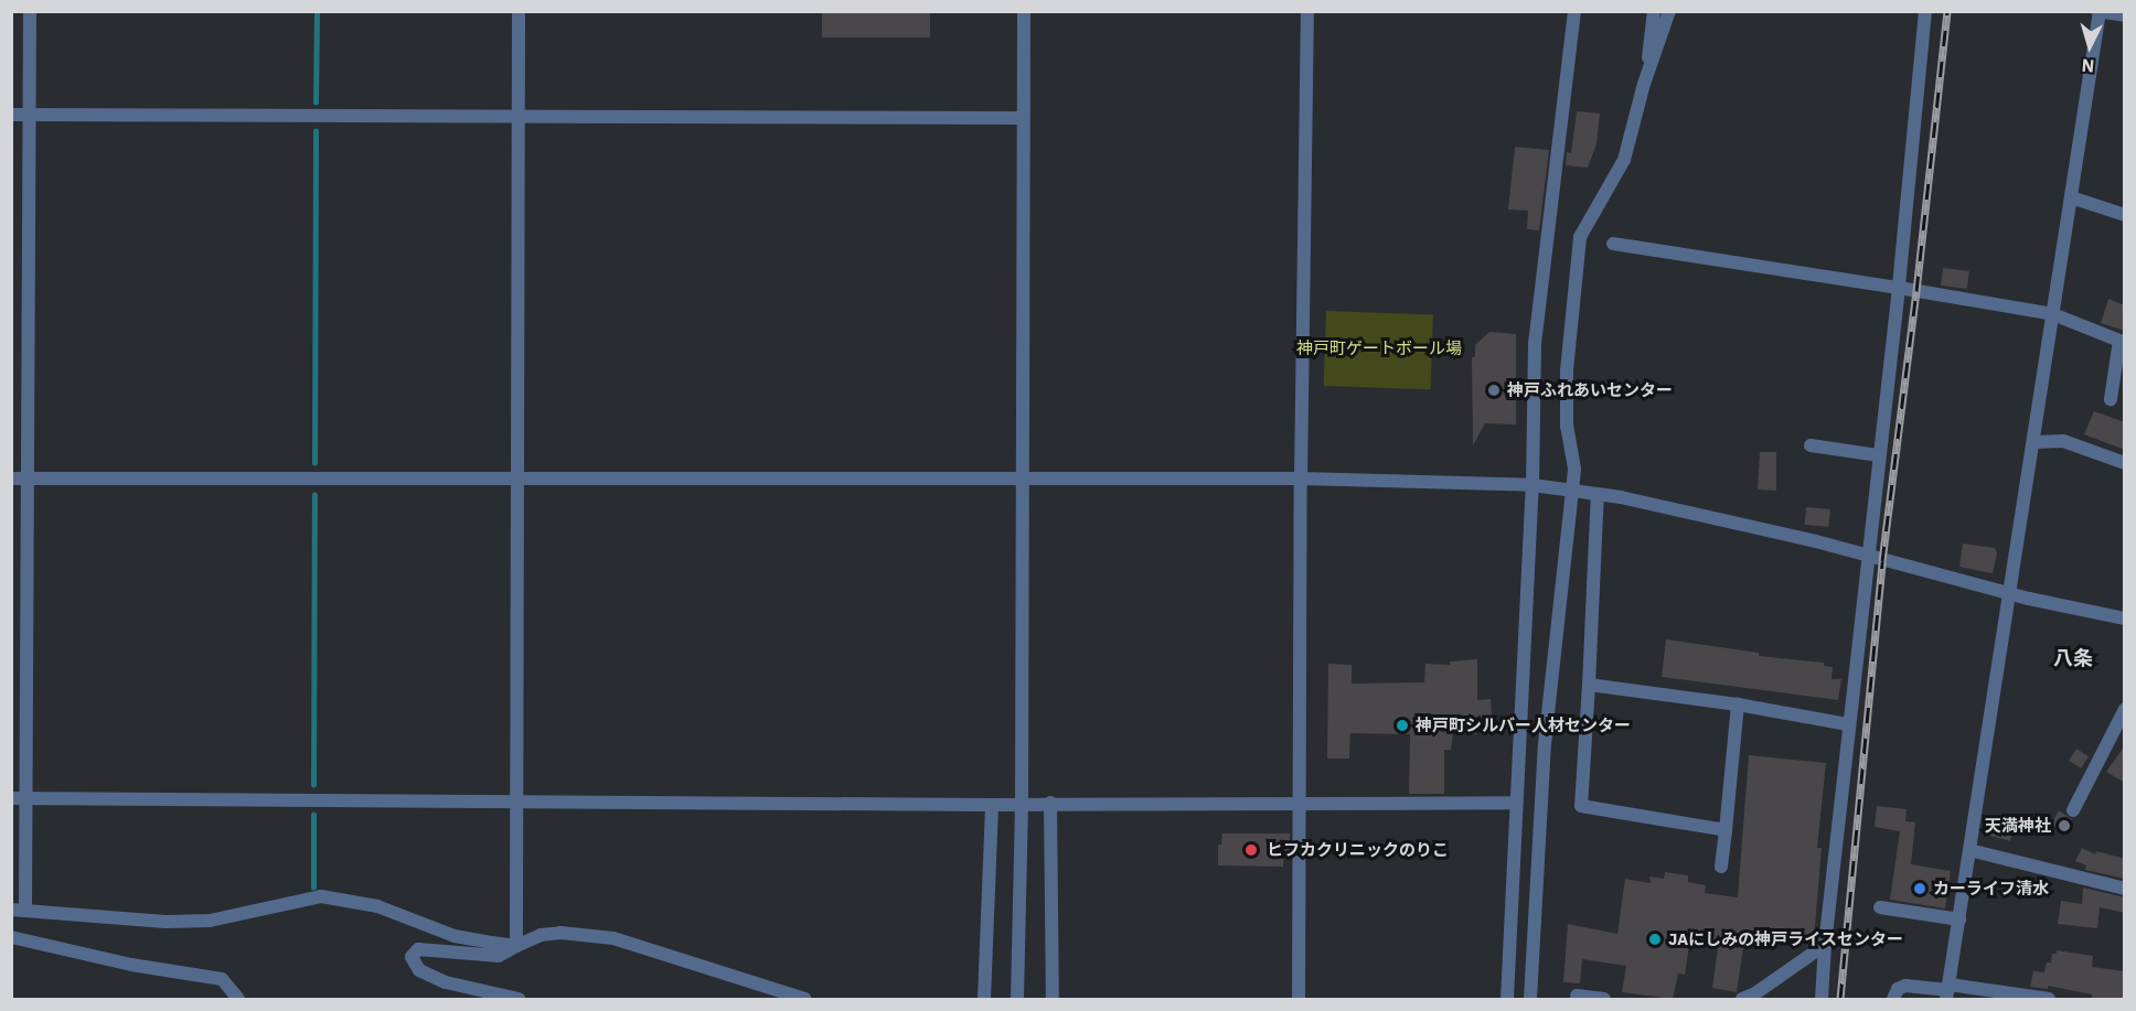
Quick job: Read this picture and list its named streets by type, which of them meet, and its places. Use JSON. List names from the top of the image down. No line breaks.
{"districts":["八条"],"parks":["神戸町ゲートボール場"],"places":["神戸ふれあいセンター","神戸町シルバー人材センター","天満神社","ヒフカクリニックのりこ","カーライフ清水","JAにしみの神戸ライスセンター"],"north":"bottom"}
